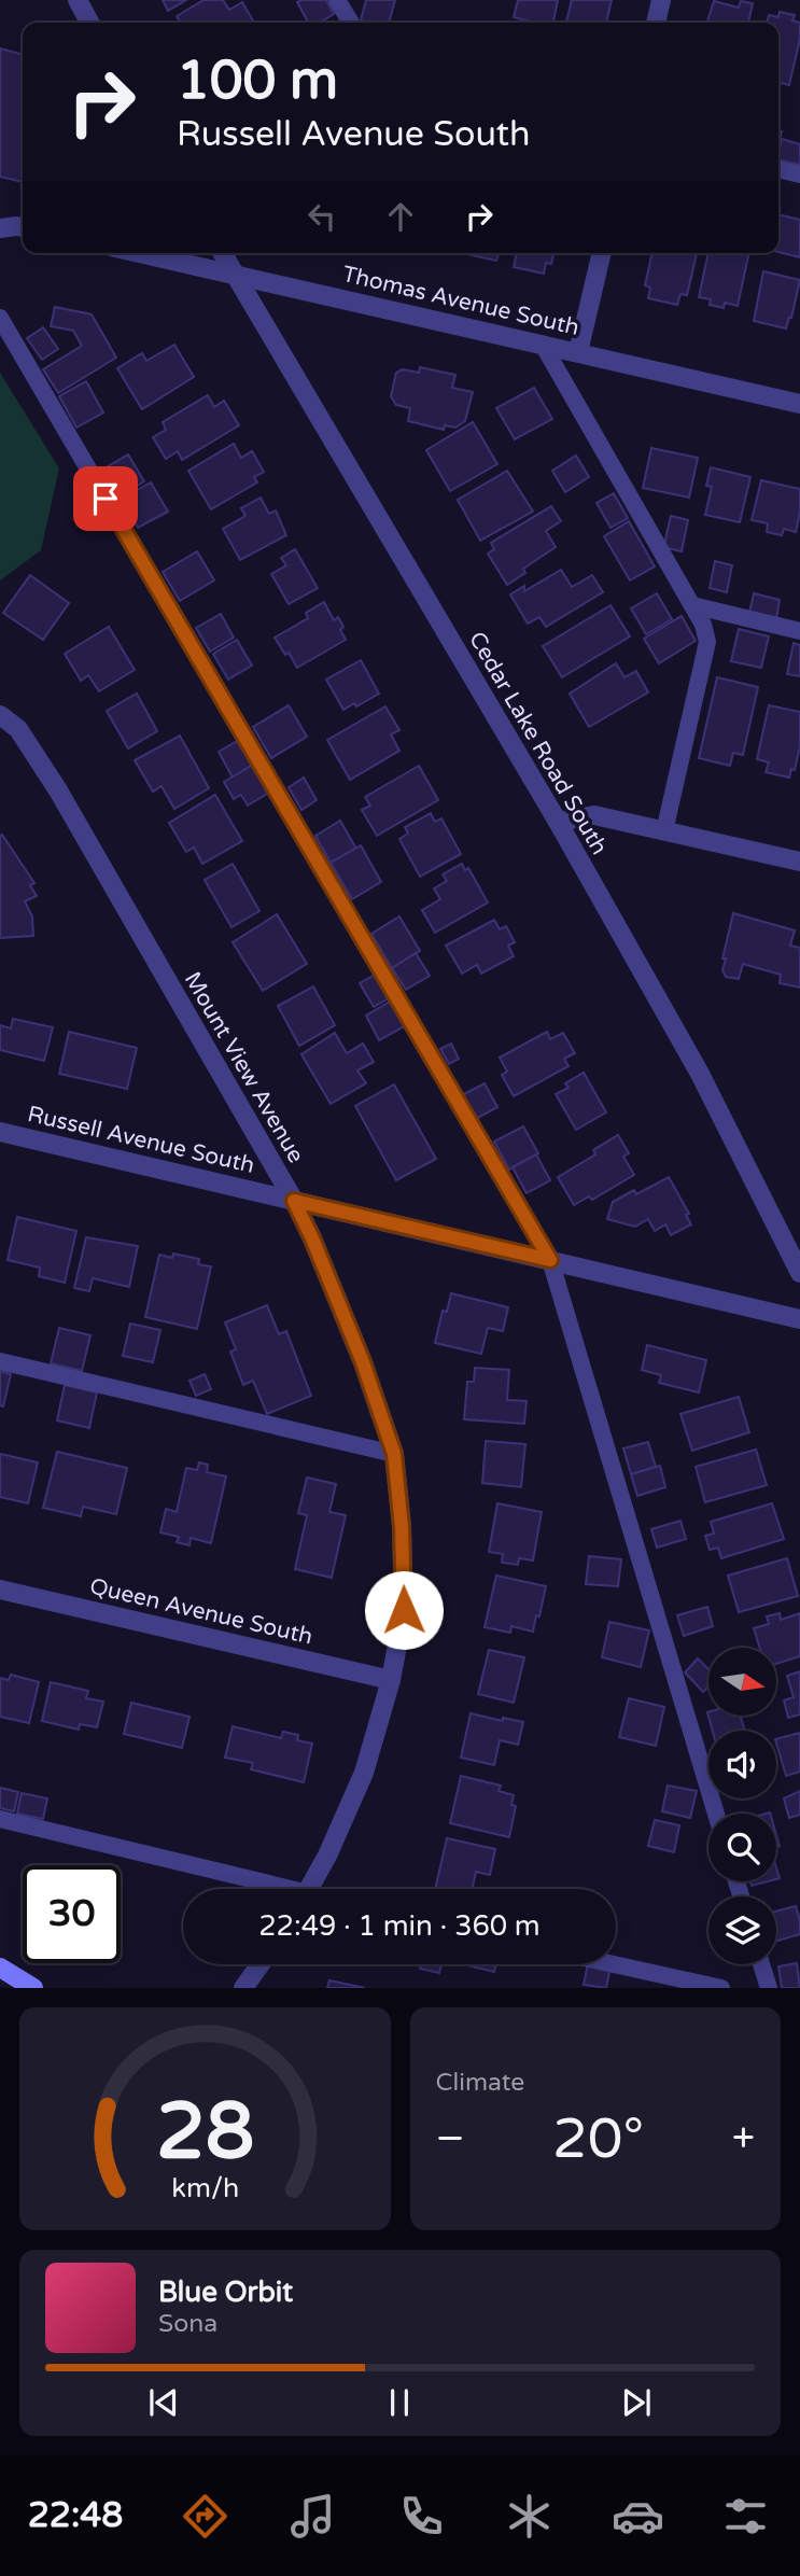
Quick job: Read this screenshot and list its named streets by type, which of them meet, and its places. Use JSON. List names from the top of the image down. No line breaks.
{"streets":{"street":["Thomas Avenue South","Cedar Lake Road South","Mount View Avenue","Russell Avenue South","Queen Avenue South"]},"crossings":[["Thomas Avenue South","Cedar Lake Road South"],["Mount View Avenue","Russell Avenue South"],["Mount View Avenue","Queen Avenue South"]],"north":"right","page":{"turn":["100 m","Russell Avenue South"],"limit":"30","trip":"22:49 · 1 min · 360 m","tile":"Climate","heat":["−","20°","+"],"song":["Blue Orbit","Sona"],"tabs":"22:48","gauge":["28","km/h"]}}
